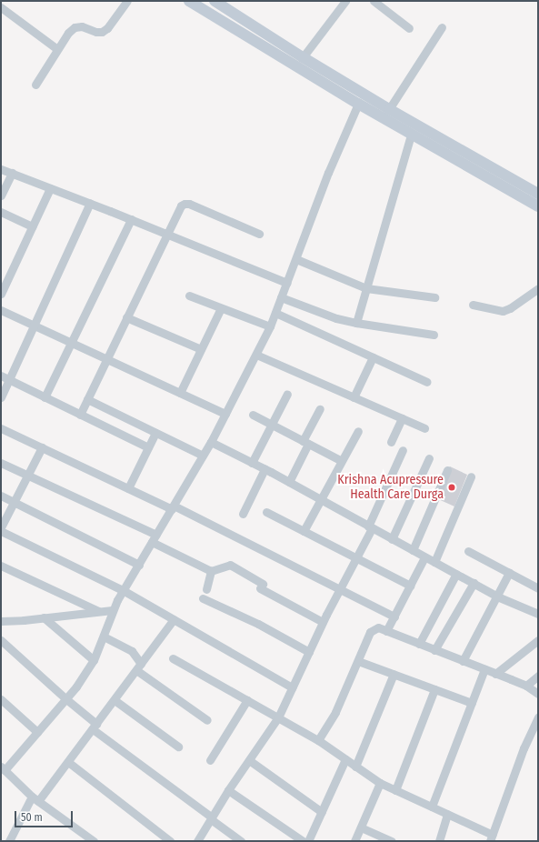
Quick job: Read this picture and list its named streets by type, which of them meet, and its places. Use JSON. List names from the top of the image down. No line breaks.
{"places":["Krishna Acupressure Health Care Durga"],"scale_bar":"50 m"}
